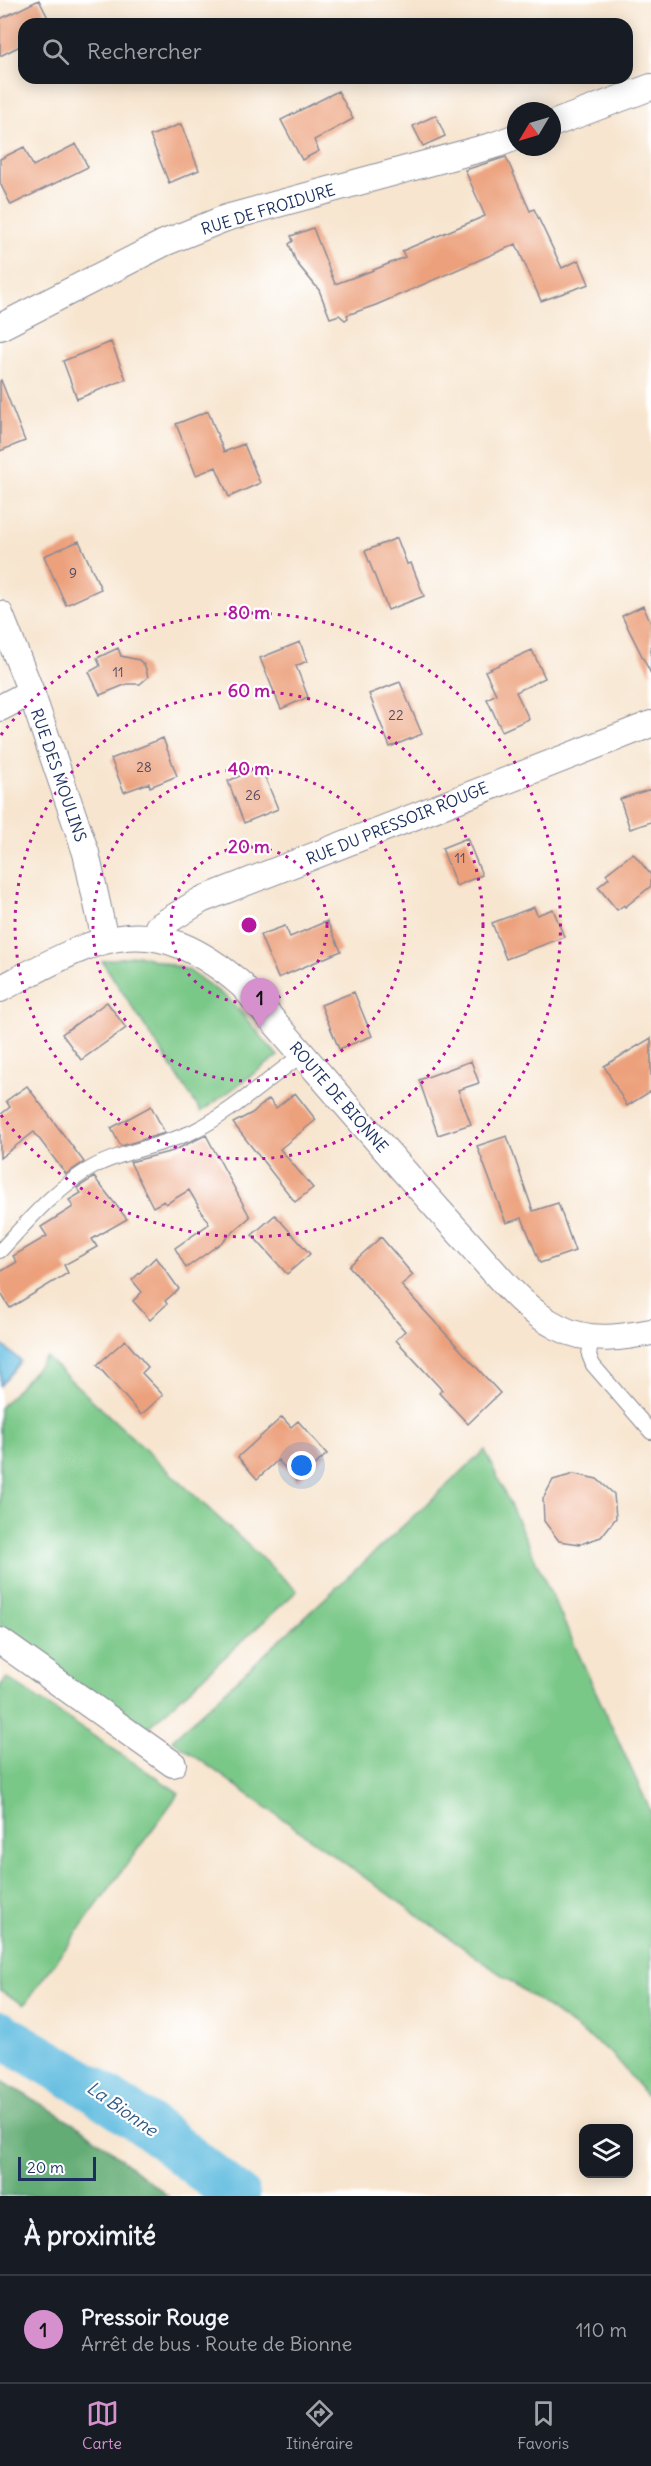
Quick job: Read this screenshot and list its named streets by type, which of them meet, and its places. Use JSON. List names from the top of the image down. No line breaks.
{"streets":{"street":["RUE DE FROIDURE","RUE DES MOULINS","RUE DU PRESSOIR ROUGE","ROUTE DE BIONNE"]},"crossings":[["RUE DES MOULINS","ROUTE DE BIONNE"],["RUE DU PRESSOIR ROUGE","ROUTE DE BIONNE"]],"water":["La Bionne"],"house_numbers":["9","11","22","28","26","11"],"scale_bar":"20 m","north":"bottom left","page":{"search":"Rechercher","pins":"1","scale":"20 m","heading":"À proximité","list":[{"mark":"1","name":"Pressoir Rouge","note":"Arrêt de bus · Route de Bionne","value":"110 m"}],"nav":["Carte","Itinéraire","Favoris"]},"rings":["80 m","60 m","40 m","20 m"]}
